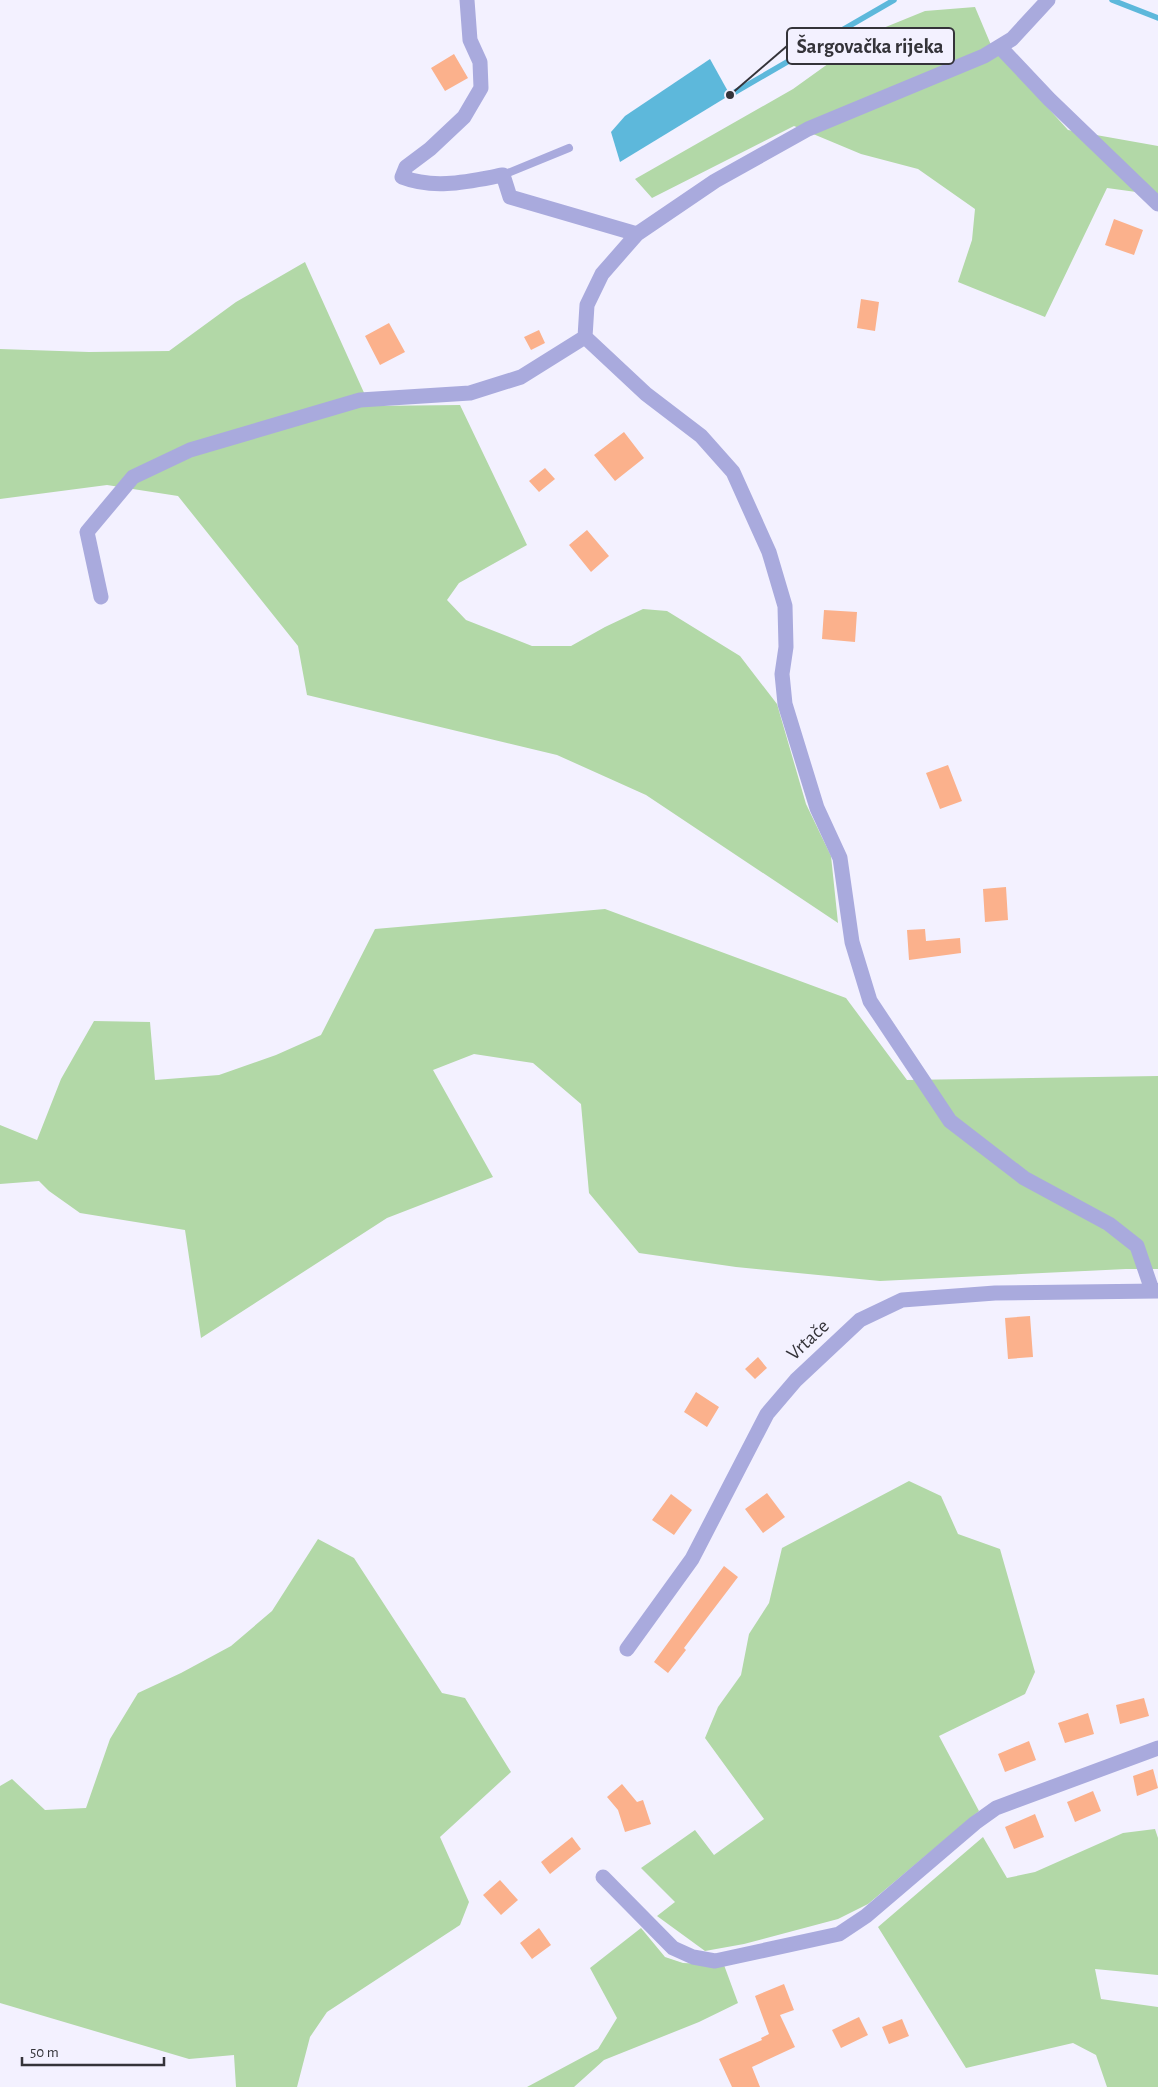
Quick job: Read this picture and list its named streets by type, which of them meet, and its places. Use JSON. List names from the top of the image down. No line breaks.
{"streets":{"street":["Vrtače"]},"places":["Šargovačka rijeka"],"scale_bar":"50 m"}
